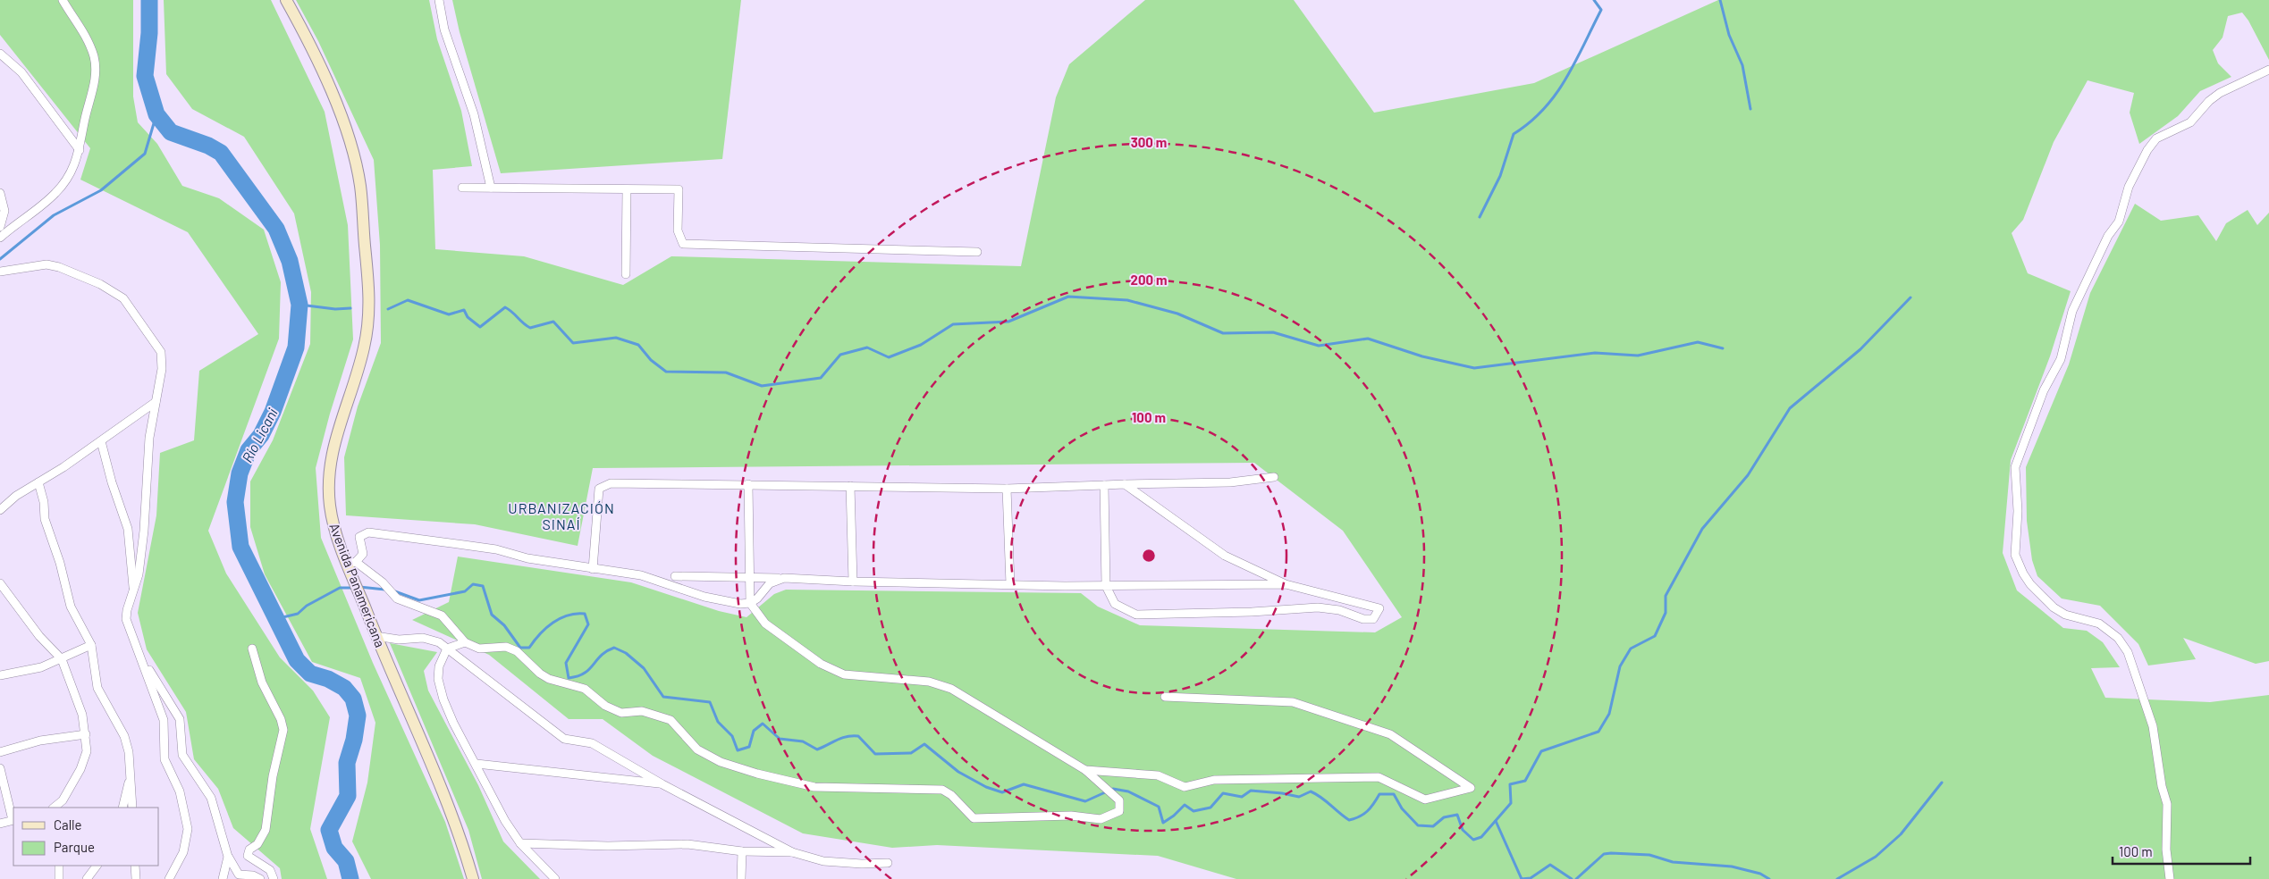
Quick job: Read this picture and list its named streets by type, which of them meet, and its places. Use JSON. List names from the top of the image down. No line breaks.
{"streets":{"main road":["Avenida Panamericana"]},"districts":["URBANIZACIÓN SINAÍ"],"water":["Río Licani"],"legend":["Calle","Parque"],"scale_bar":"100 m","rings":["300 m","200 m","100 m"]}
